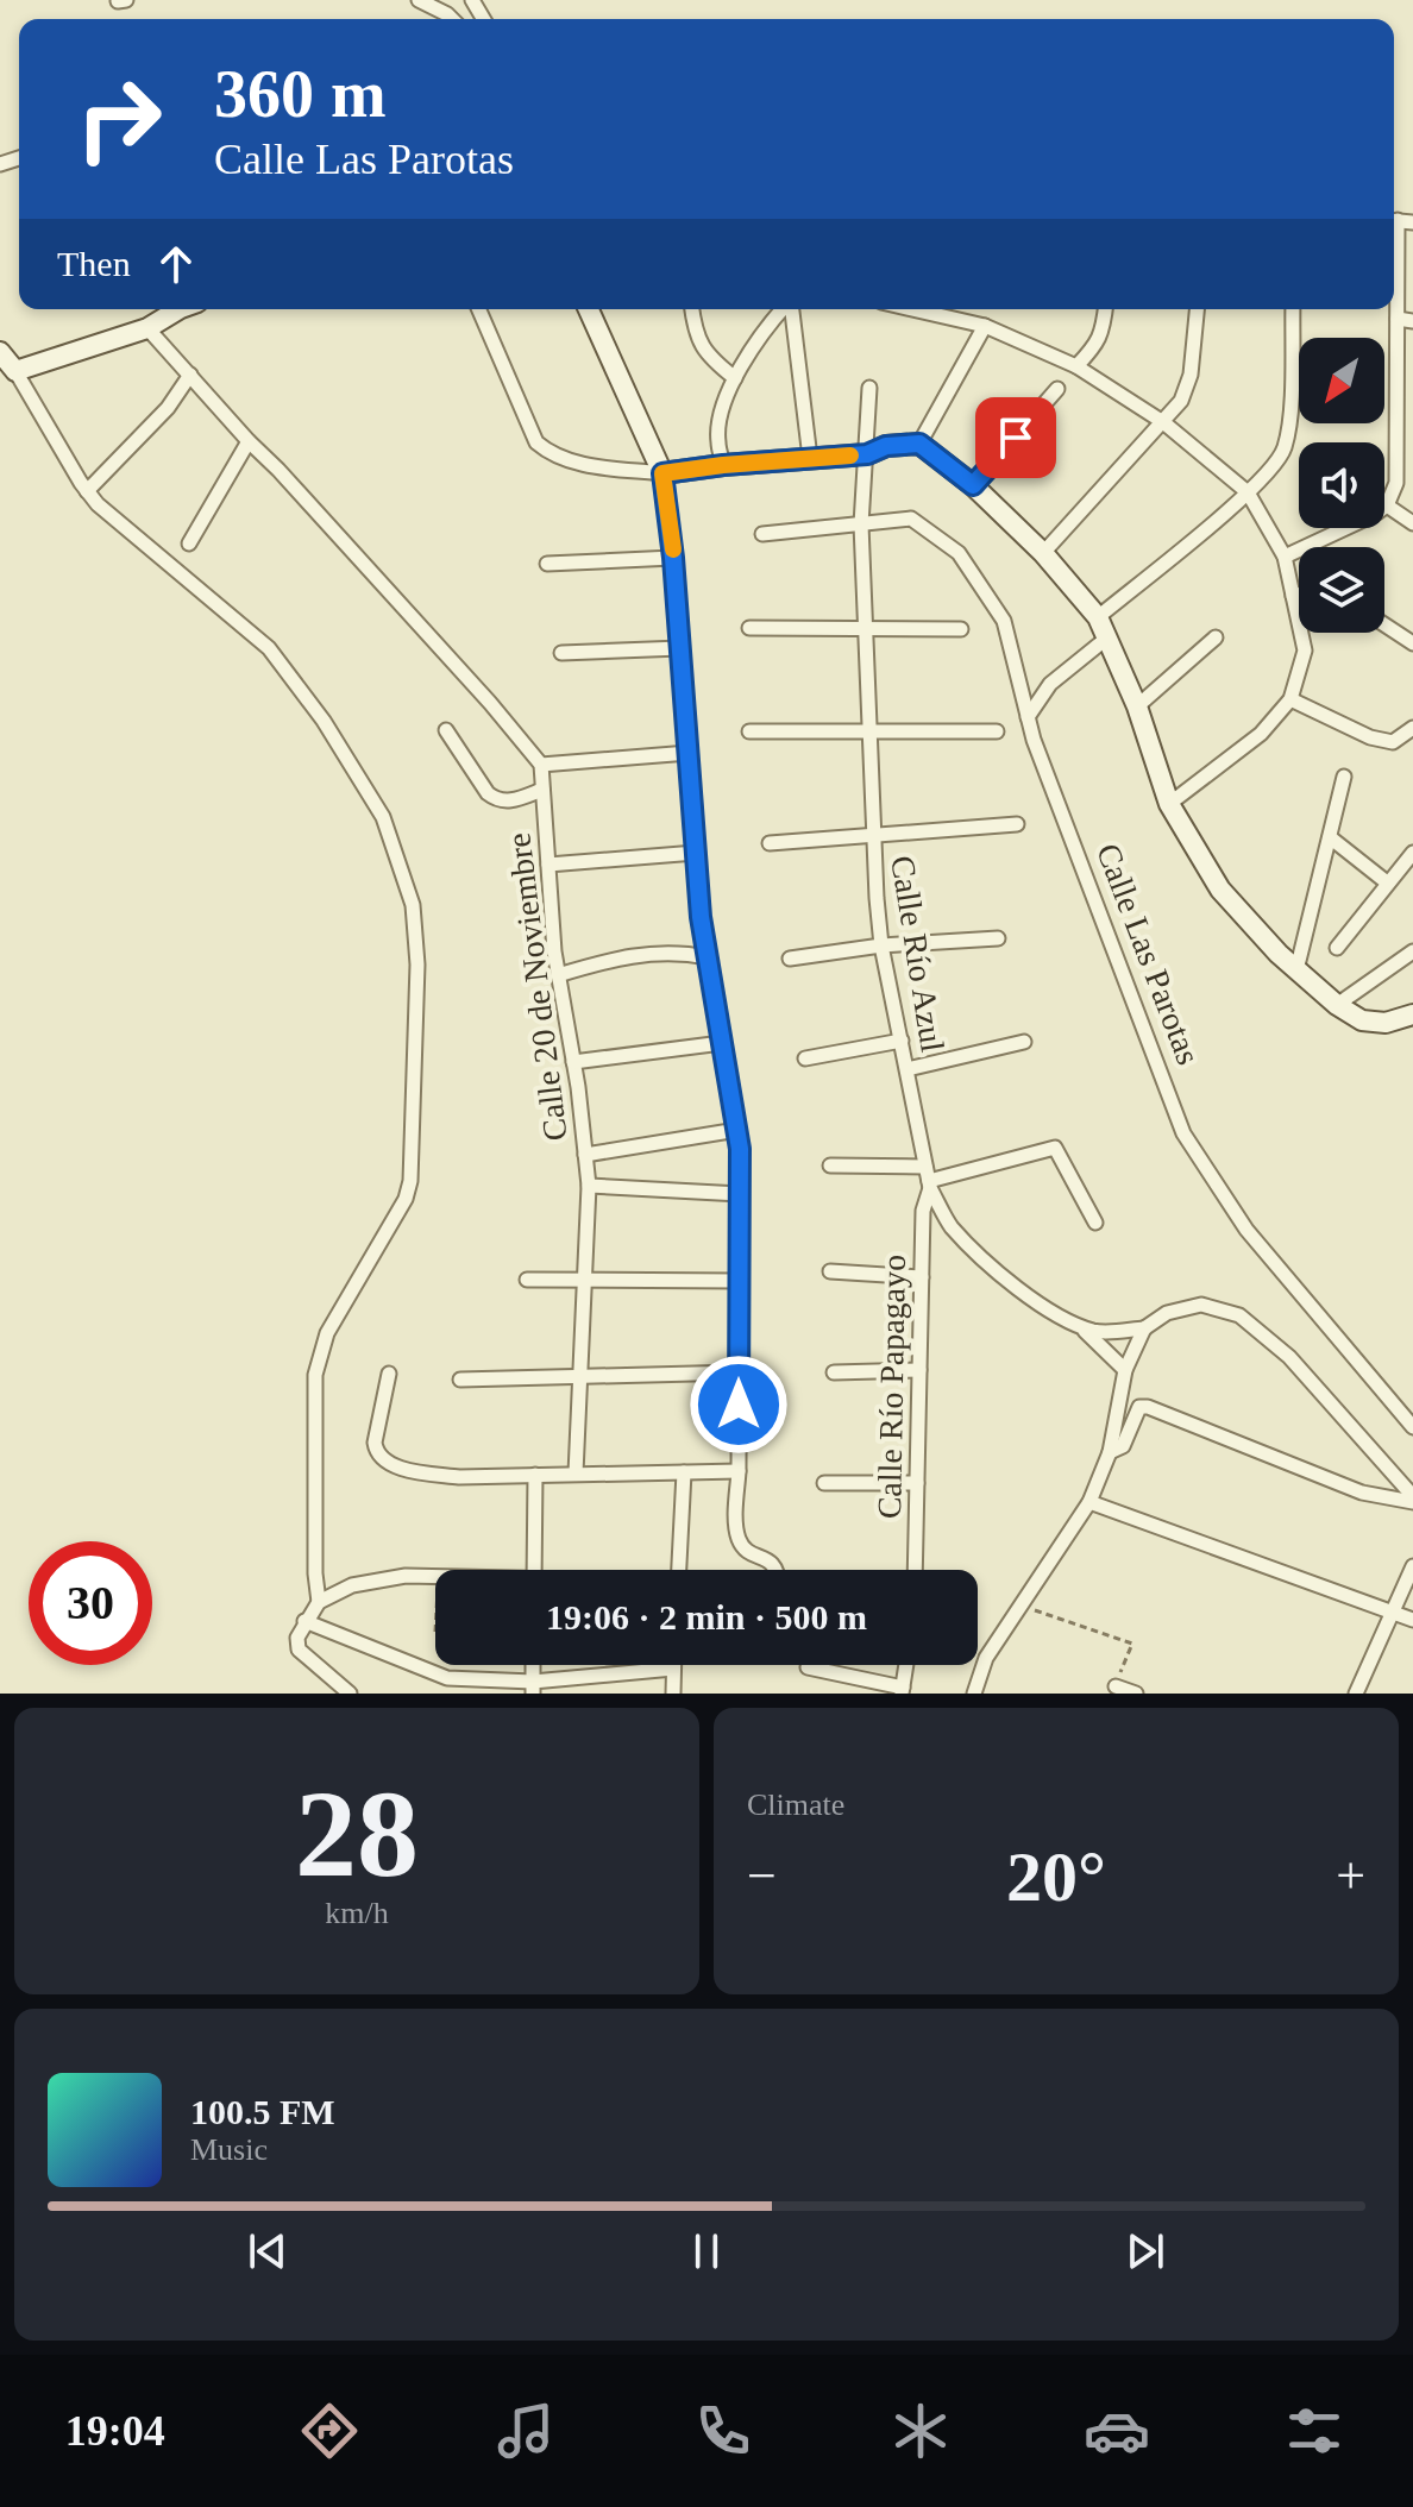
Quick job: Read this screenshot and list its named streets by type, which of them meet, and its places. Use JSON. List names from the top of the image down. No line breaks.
{"streets":{"street":["Calle Río Azul","Calle Las Parotas","Calle 20 de Noviembre","Calle Río Papagayo"]},"crossings":[["Calle Río Azul","Calle Las Parotas"],["Calle Río Azul","Calle Río Papagayo"]],"north":"bottom left","page":{"turn":["360 m","Calle Las Parotas"],"then":"Then","limit":"30","trip":"19:06 · 2 min · 500 m","tile":[["28","km/h"],"Climate"],"heat":["−","20°","+"],"song":["100.5 FM","Music"],"tabs":"19:04"}}
